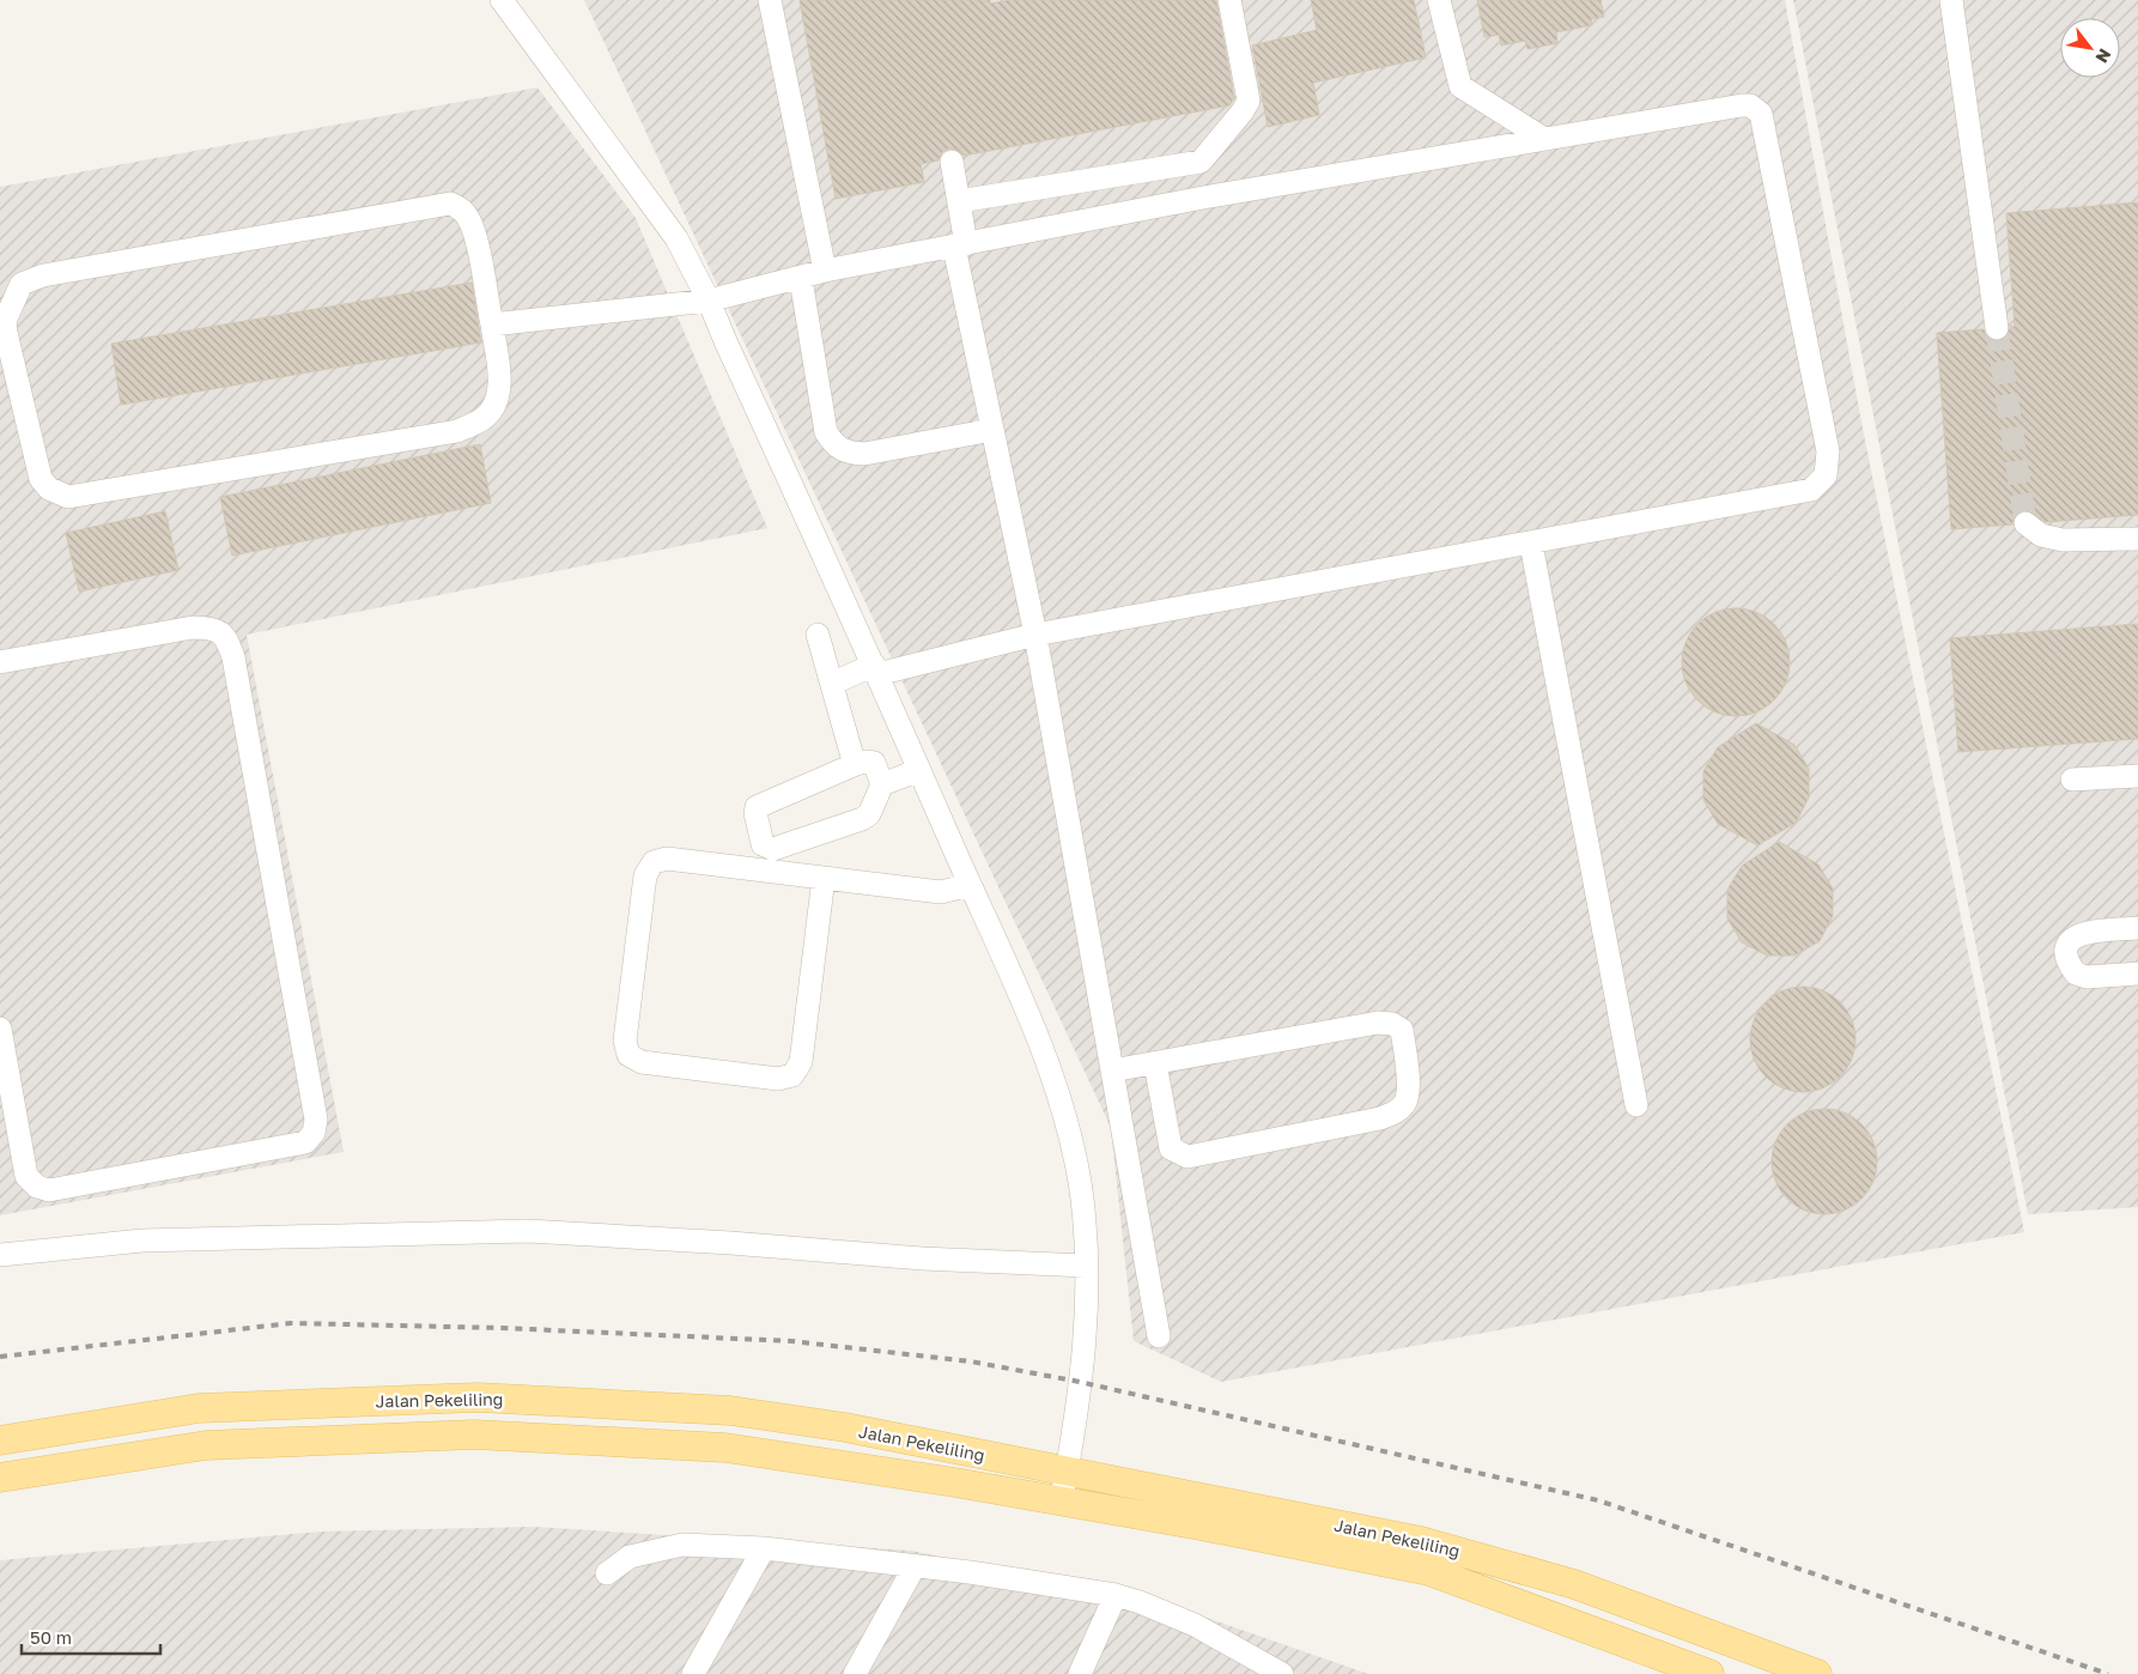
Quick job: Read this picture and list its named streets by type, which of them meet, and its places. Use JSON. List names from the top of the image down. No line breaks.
{"streets":{"main road":["Jalan Pekeliling"]},"scale_bar":"50 m","north":"bottom right"}
